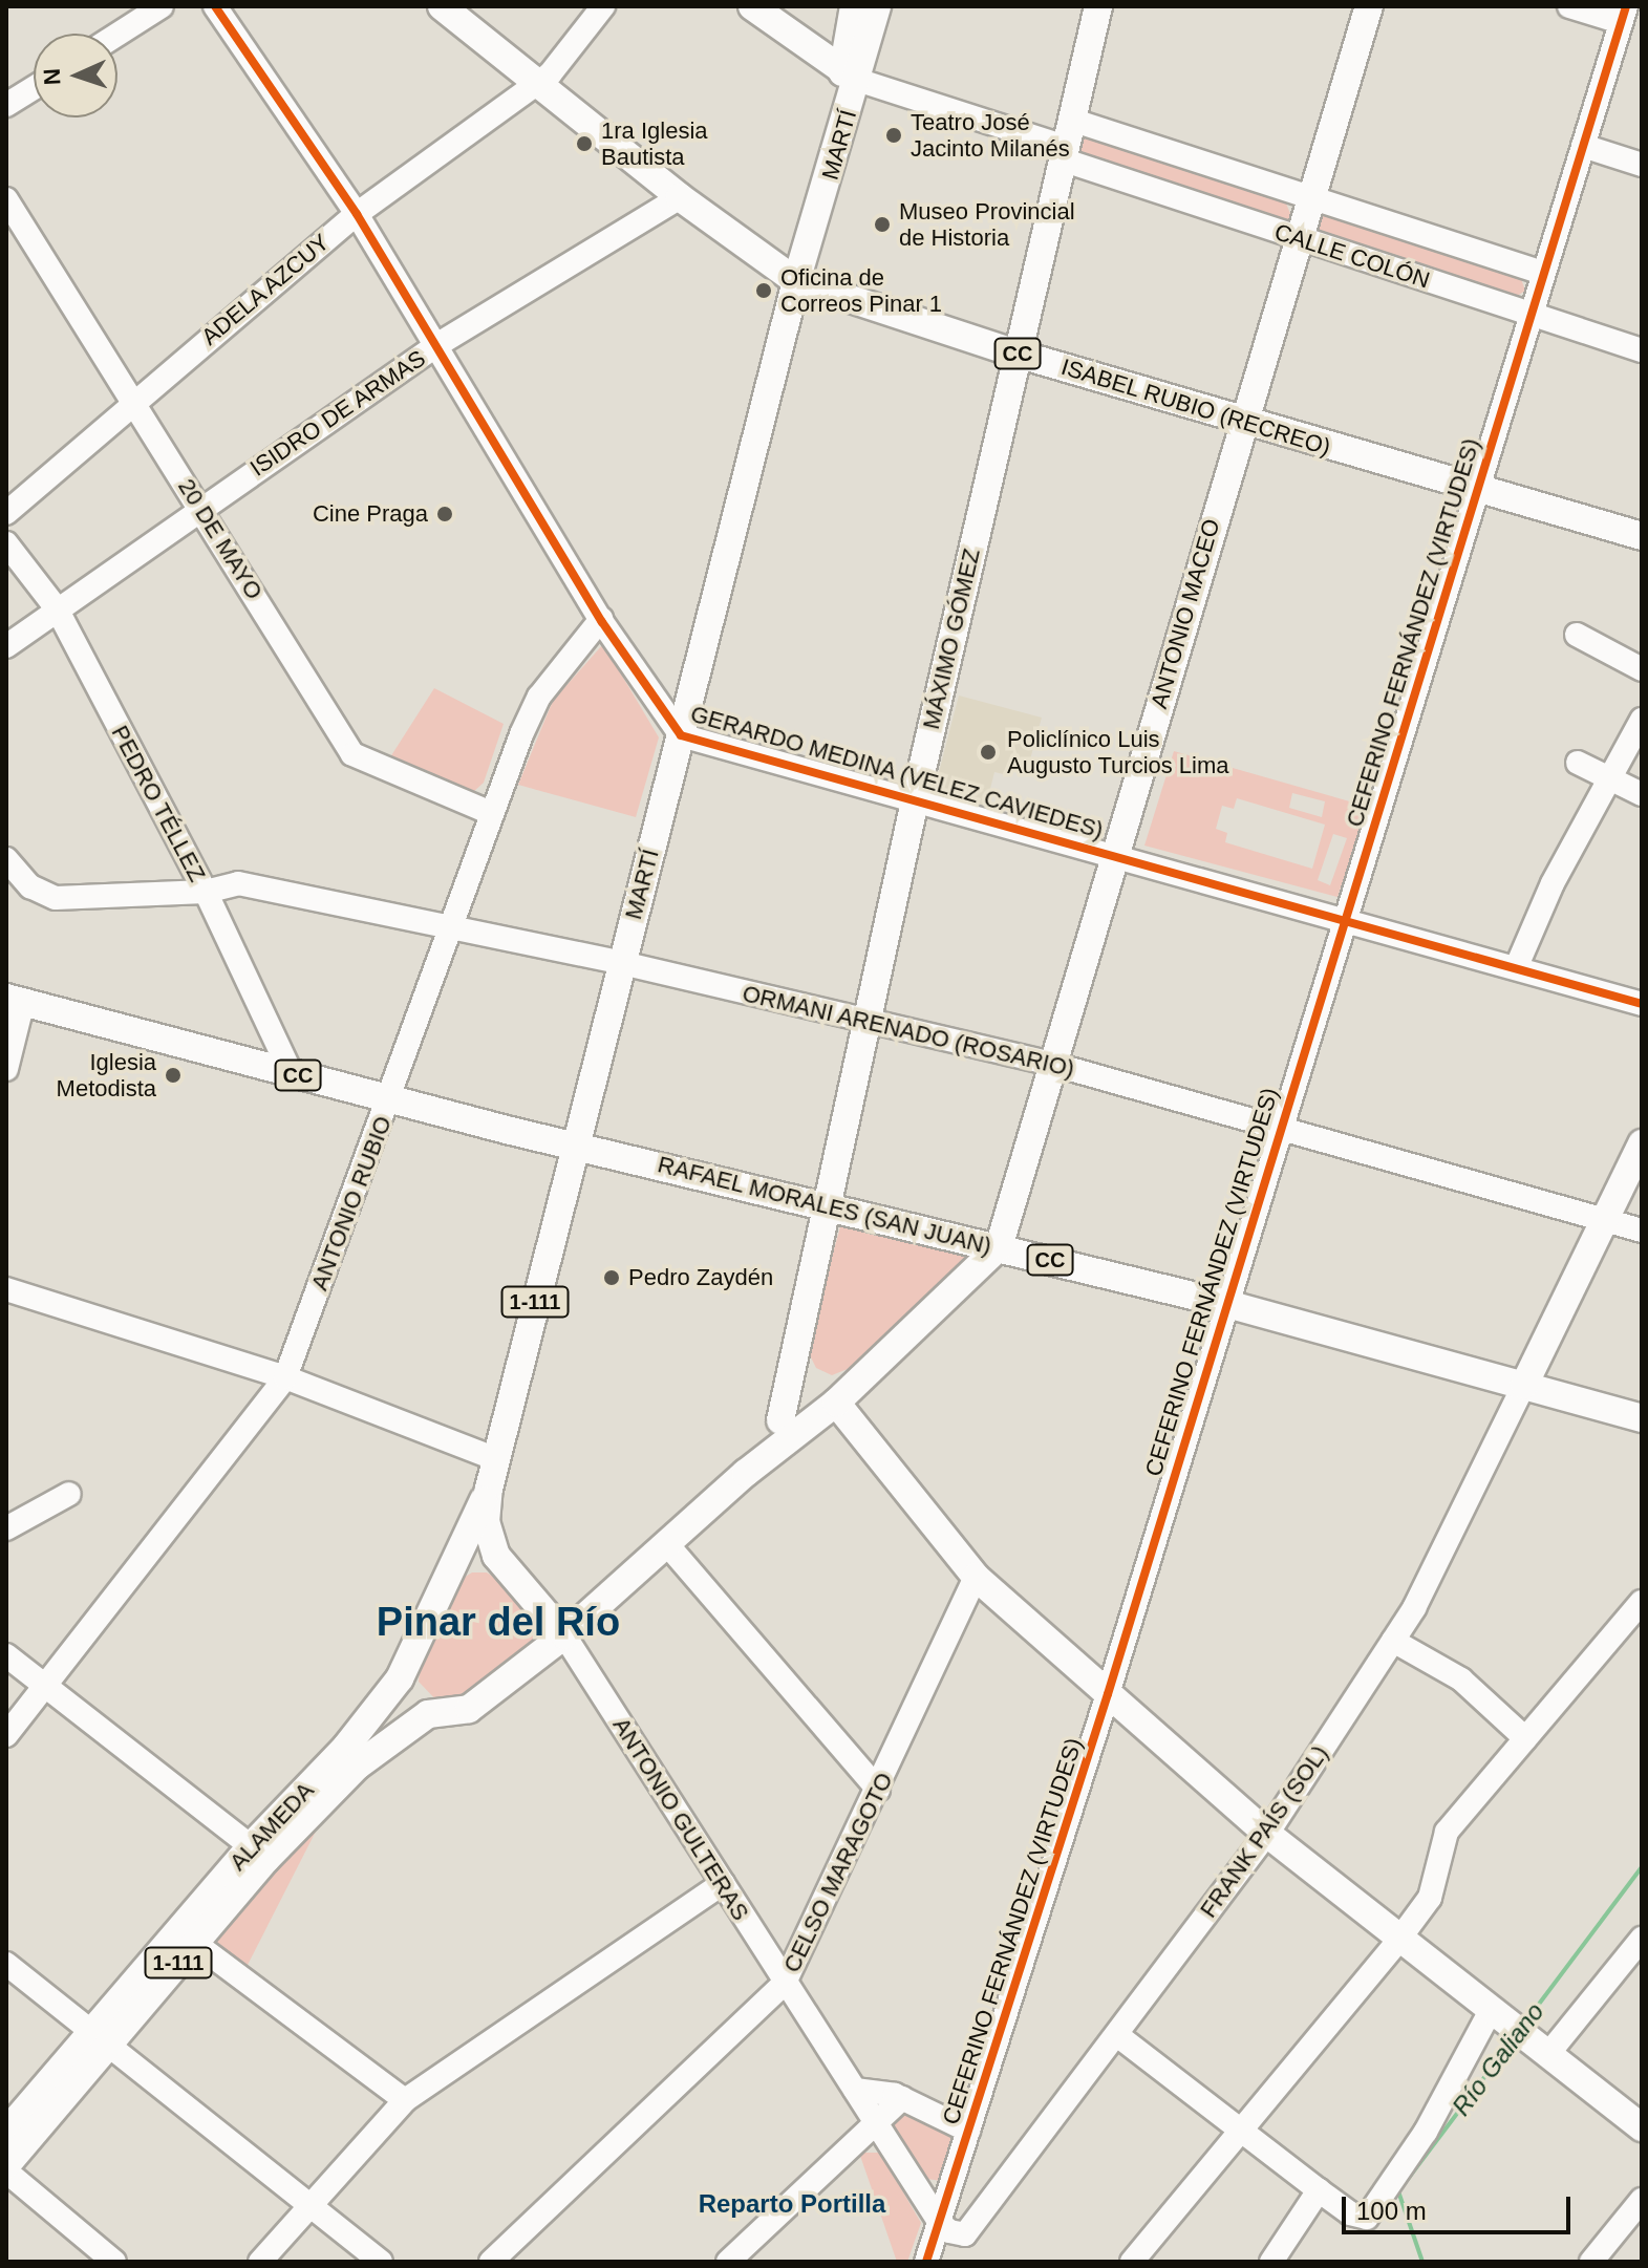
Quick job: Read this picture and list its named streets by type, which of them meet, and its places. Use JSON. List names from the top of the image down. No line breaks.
{"streets":{"main road":["MARTÍ","CC","ISABEL RUBIO (RECREO)","ANTONIO MACEO","MÁXIMO GÓMEZ","RAFAEL MORALES (SAN JUAN)","1-111","ANTONIO GULTERAS","ALAMEDA"],"street":["CALLE COLÓN","ADELA AZCUY","ISIDRO DE ARMAS","20 DE MAYO","CEFERINO FERNÁNDEZ (VIRTUDES)","GERARDO MEDINA (VELEZ CAVIEDES)","PEDRO TÉLLEZ","ORMANI ARENADO (ROSARIO)","ANTONIO RUBIO","FRANK PAÍS (SOL)","CELSO MARAGOTO"]},"crossings":[["MARTÍ","CALLE COLÓN"],["MARTÍ","ISABEL RUBIO (RECREO)"],["MARTÍ","GERARDO MEDINA (VELEZ CAVIEDES)"],["MARTÍ","ORMANI ARENADO (ROSARIO)"],["MARTÍ","RAFAEL MORALES (SAN JUAN)"],["MARTÍ","ANTONIO GULTERAS"],["MARTÍ","ALAMEDA"],["CALLE COLÓN","ANTONIO MACEO"],["CALLE COLÓN","CEFERINO FERNÁNDEZ (VIRTUDES)"],["CALLE COLÓN","MÁXIMO GÓMEZ"],["ADELA AZCUY","ISABEL RUBIO (RECREO)"],["ADELA AZCUY","20 DE MAYO"],["ADELA AZCUY","GERARDO MEDINA (VELEZ CAVIEDES)"],["CC","RAFAEL MORALES (SAN JUAN)"],["ISABEL RUBIO (RECREO)","ISIDRO DE ARMAS"],["ISABEL RUBIO (RECREO)","ANTONIO MACEO"],["ISABEL RUBIO (RECREO)","CEFERINO FERNÁNDEZ (VIRTUDES)"],["ISABEL RUBIO (RECREO)","MÁXIMO GÓMEZ"],["ISIDRO DE ARMAS","20 DE MAYO"],["ISIDRO DE ARMAS","GERARDO MEDINA (VELEZ CAVIEDES)"],["ISIDRO DE ARMAS","PEDRO TÉLLEZ"],["20 DE MAYO","ANTONIO RUBIO"],["ANTONIO MACEO","MÁXIMO GÓMEZ"],["ANTONIO MACEO","GERARDO MEDINA (VELEZ CAVIEDES)"],["ANTONIO MACEO","ORMANI ARENADO (ROSARIO)"],["ANTONIO MACEO","RAFAEL MORALES (SAN JUAN)"],["ANTONIO MACEO","ANTONIO GULTERAS"],["ANTONIO MACEO","ALAMEDA"],["CEFERINO FERNÁNDEZ (VIRTUDES)","GERARDO MEDINA (VELEZ CAVIEDES)"],["CEFERINO FERNÁNDEZ (VIRTUDES)","ORMANI ARENADO (ROSARIO)"],["CEFERINO FERNÁNDEZ (VIRTUDES)","RAFAEL MORALES (SAN JUAN)"],["CEFERINO FERNÁNDEZ (VIRTUDES)","ANTONIO GULTERAS"],["CEFERINO FERNÁNDEZ (VIRTUDES)","FRANK PAÍS (SOL)"],["MÁXIMO GÓMEZ","GERARDO MEDINA (VELEZ CAVIEDES)"],["MÁXIMO GÓMEZ","ORMANI ARENADO (ROSARIO)"],["MÁXIMO GÓMEZ","RAFAEL MORALES (SAN JUAN)"],["GERARDO MEDINA (VELEZ CAVIEDES)","ANTONIO RUBIO"],["PEDRO TÉLLEZ","ORMANI ARENADO (ROSARIO)"],["PEDRO TÉLLEZ","RAFAEL MORALES (SAN JUAN)"],["ORMANI ARENADO (ROSARIO)","ANTONIO RUBIO"],["ANTONIO RUBIO","RAFAEL MORALES (SAN JUAN)"],["RAFAEL MORALES (SAN JUAN)","FRANK PAÍS (SOL)"],["ANTONIO GULTERAS","ALAMEDA"],["ANTONIO GULTERAS","FRANK PAÍS (SOL)"],["ANTONIO GULTERAS","CELSO MARAGOTO"]],"districts":["Pinar del Río","Reparto Portilla"],"water":["Río Galiano"],"places":["Teatro José Jacinto Milanés","1ra Iglesia Bautista","Museo Provincial de Historia","Oficina de Correos Pinar 1","Cine Praga","Policlínico Luis Augusto Turcios Lima","Iglesia Metodista","Pedro Zaydén"],"scale_bar":"100 m","north":"left"}
